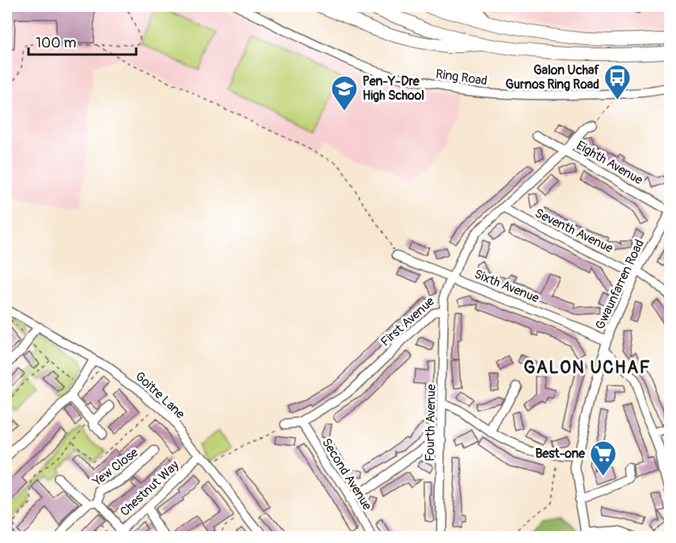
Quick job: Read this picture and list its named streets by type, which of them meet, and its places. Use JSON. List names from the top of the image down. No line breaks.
{"streets":{"street":["Ring Road","Eighth Avenue","Seventh Avenue","Gwaunfarren Road","Sixth Avenue","First Avenue","Goitre Lane","Fourth Avenue","Yew Close","Second Avenue","Chestnut Way"]},"crossings":[["Eighth Avenue","Gwaunfarren Road"],["Eighth Avenue","First Avenue"],["Seventh Avenue","Gwaunfarren Road"],["Seventh Avenue","First Avenue"],["Gwaunfarren Road","Sixth Avenue"],["Sixth Avenue","First Avenue"],["First Avenue","Fourth Avenue"],["First Avenue","Second Avenue"],["Goitre Lane","Chestnut Way"],["Yew Close","Chestnut Way"]],"districts":["GALON UCHAF"],"places":{"bus stop":["Galon Uchaf Gurnos Ring Road"],"school or university":["Pen-Y-Dre High School"],"supermarket":["Best-one"]},"scale_bar":"100 m"}
